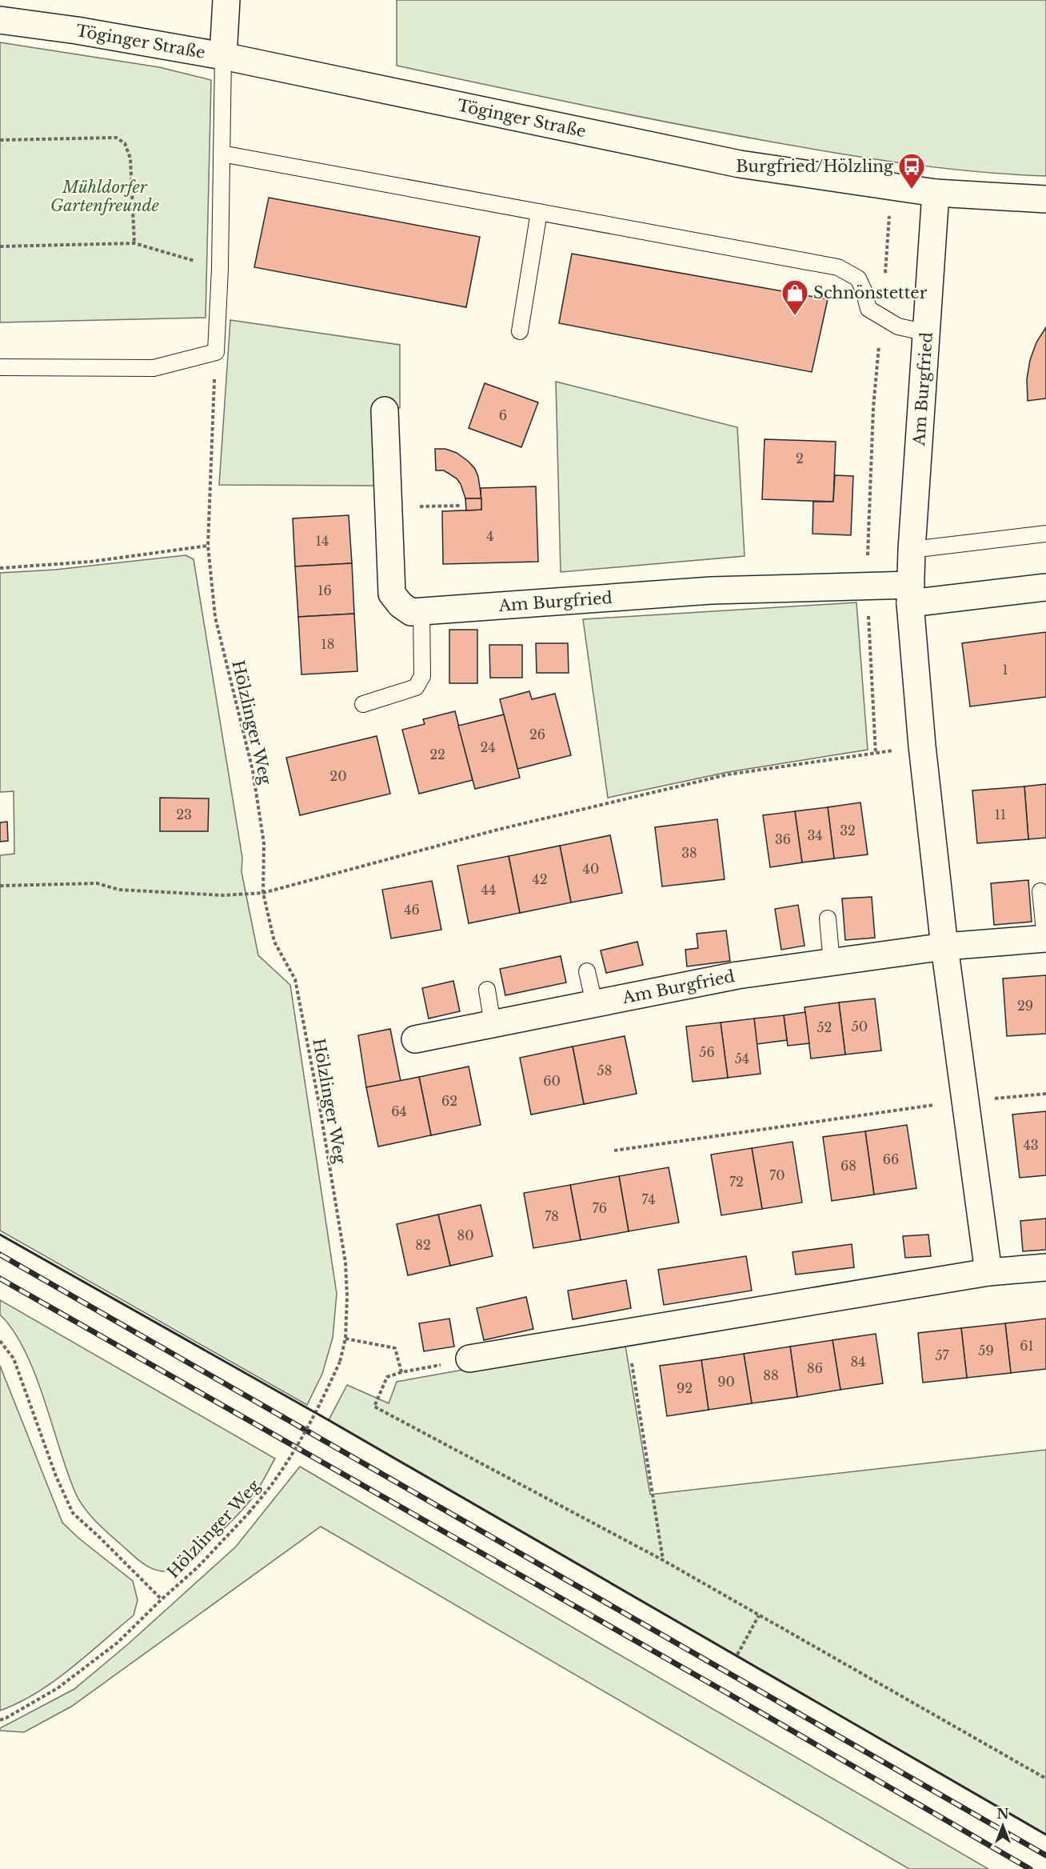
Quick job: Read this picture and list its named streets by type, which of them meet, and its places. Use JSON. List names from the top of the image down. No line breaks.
{"streets":{"street":["Töginger Straße","Am Burgfried"],"path":["Hölzlinger Weg"]},"crossings":[["Töginger Straße","Am Burgfried"]],"parks":["Mühldorfer Gartenfreunde"],"places":{"bus stop":["Burgfried/Hölzling"],"shop":["Schnönstetter"]},"house_numbers":["6","2","4","14","16","18","1","26","24","22","20","23","11","32","34","36","38","40","42","44","46","29","50","52","56","54","58","60","62","64","43","66","68","70","72","74","76","78","80","82","61","59","57","84","86","88","90","92"],"north":"top"}
